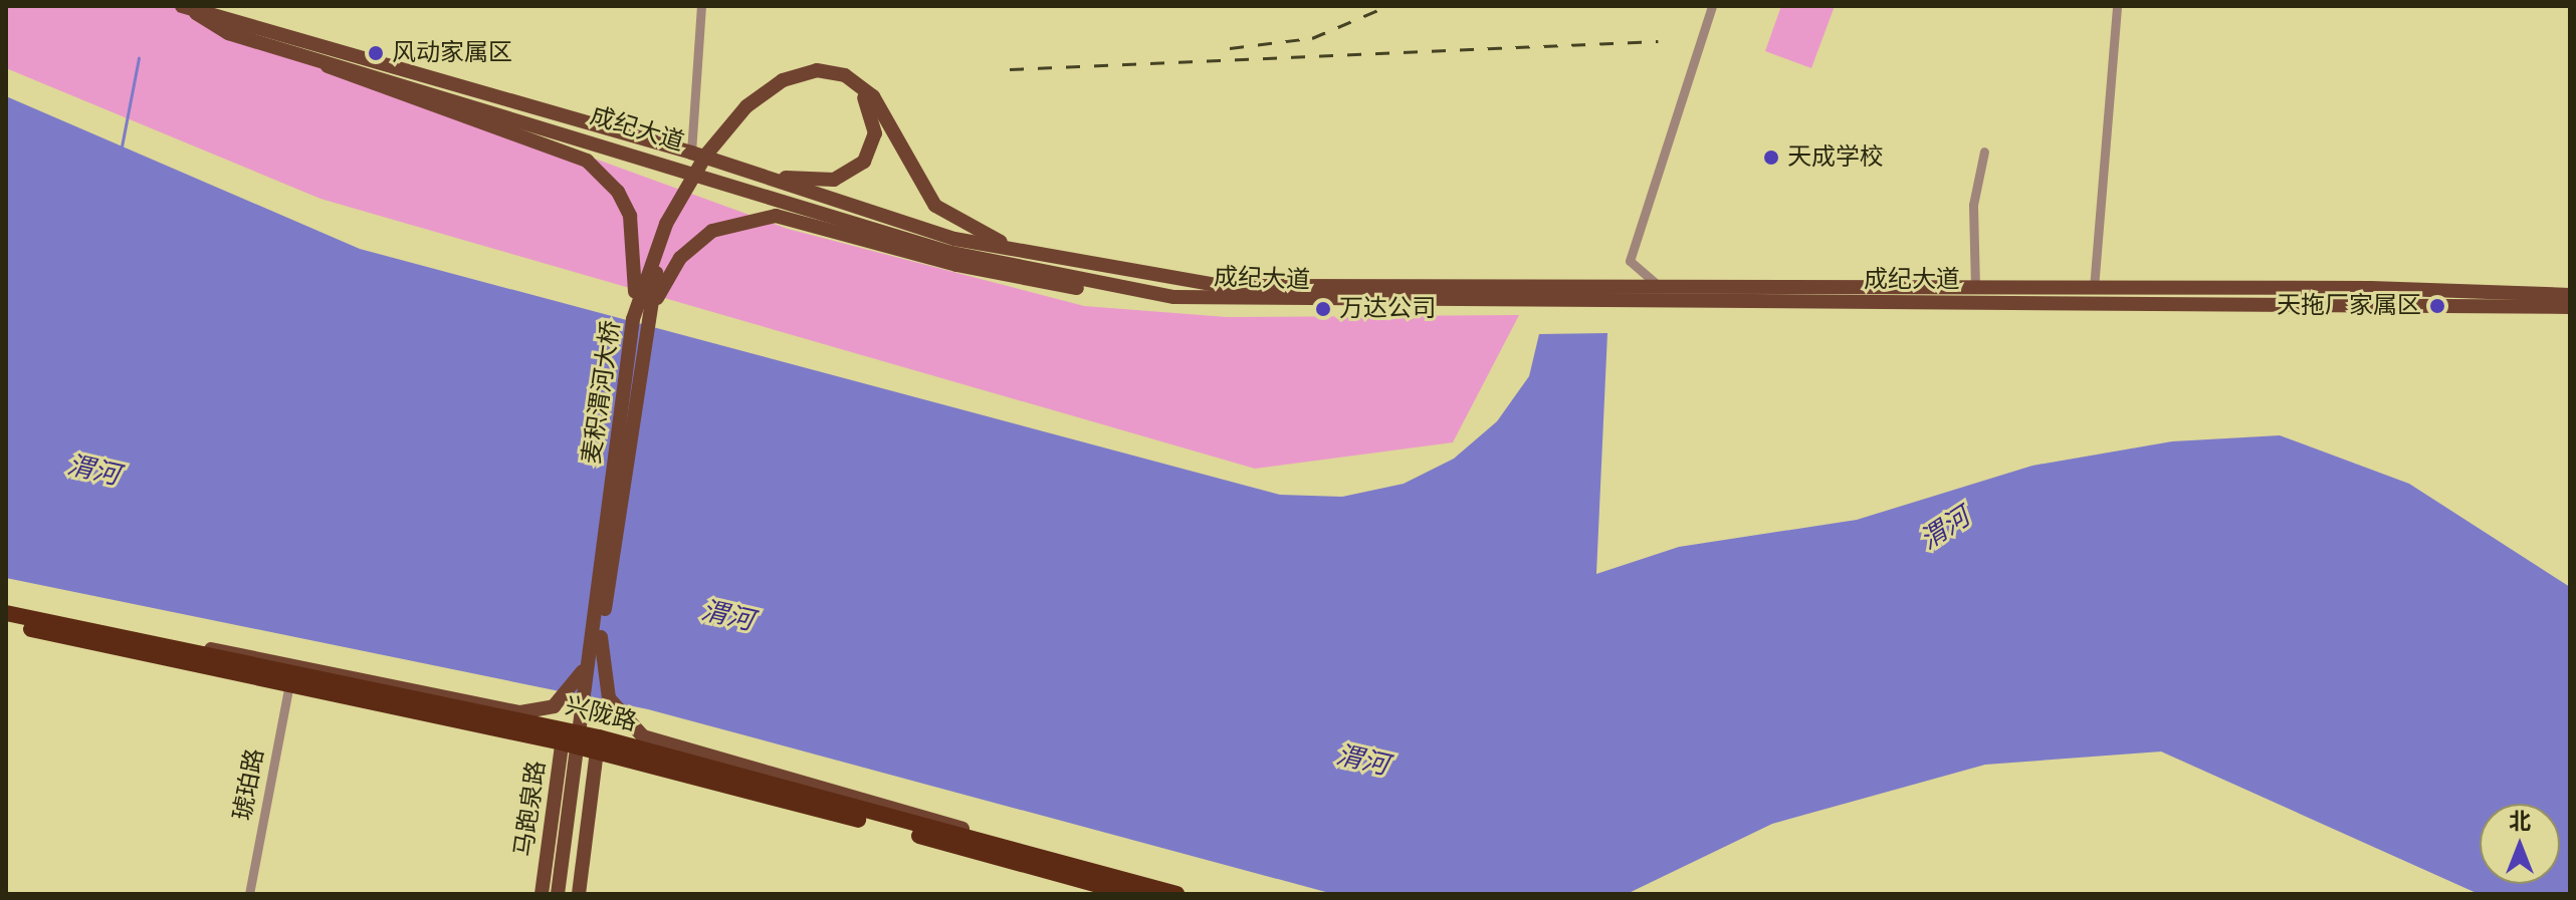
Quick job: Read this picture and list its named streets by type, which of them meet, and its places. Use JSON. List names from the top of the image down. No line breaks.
{"streets":{"highway":["兴陇路"],"main road":["成纪大道","麦积渭河大桥","马跑泉路"],"street":["琥珀路"]},"crossings":[["成纪大道","麦积渭河大桥"],["兴陇路","琥珀路"],["兴陇路","马跑泉路"]],"water":["渭河"],"places":["风动家属区","天成学校","天拖厂家属区","万达公司"],"north":"top"}
